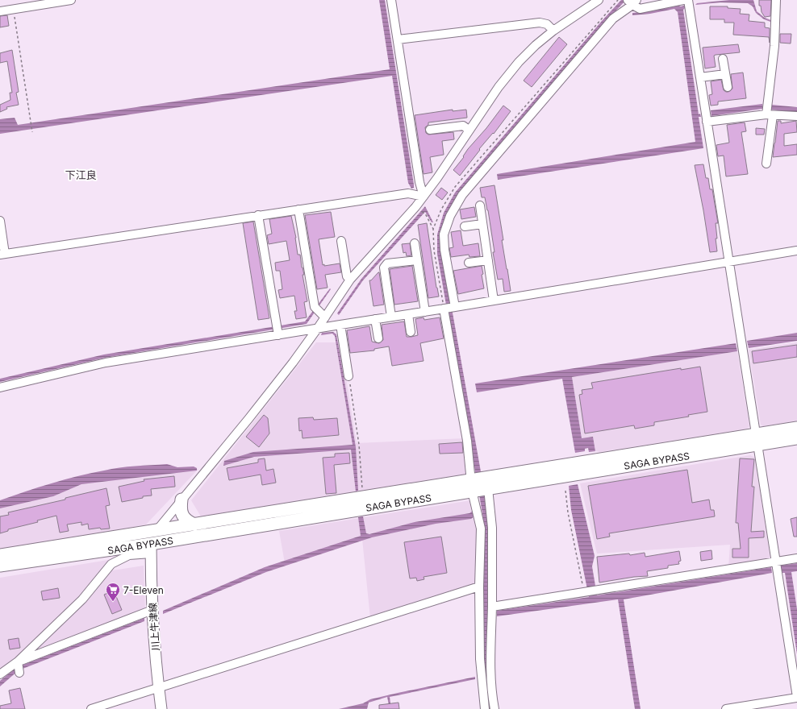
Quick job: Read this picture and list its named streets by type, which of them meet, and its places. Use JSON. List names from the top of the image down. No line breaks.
{"streets":{"highway":["SAGA BYPASS"],"main road":["川上牛津線"]},"crossings":[["SAGA BYPASS","川上牛津線"]],"districts":["下江良"],"places":{"supermarket":["7-Eleven"]}}
